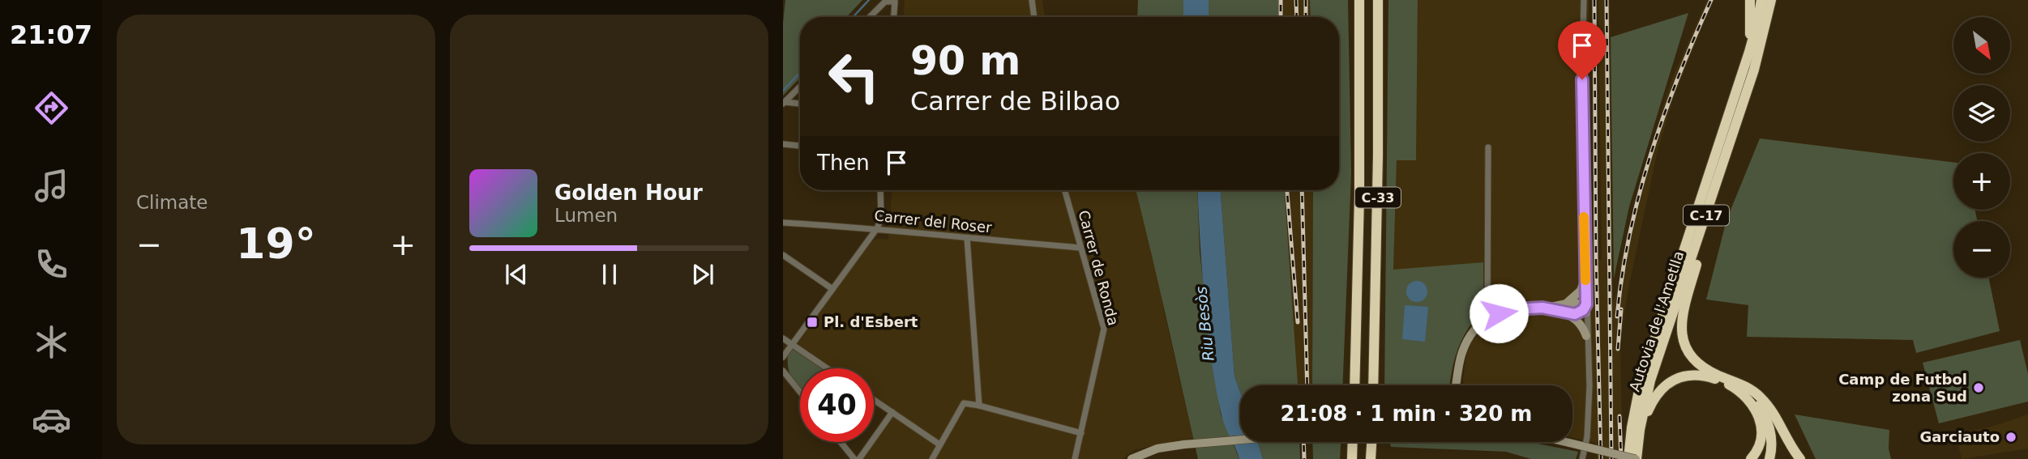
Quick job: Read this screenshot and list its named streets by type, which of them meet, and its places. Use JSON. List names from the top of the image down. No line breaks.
{"streets":{"highway":["C-33","C-17","Autovia de l'Ametlla"],"street":["Carrer del Roser","Carrer de Ronda"]},"crossings":[["Carrer del Roser","Carrer de Ronda"]],"water":["Riu Besòs"],"places":{"transit":["Pl. d'Esbert"],"other":["Camp de Futbol zona Sud","Garciauto"]},"north":"bottom right","page":{"tabs":"21:07","tile":"Climate","map_buttons":["+","−"],"turn":["90 m","Carrer de Bilbao"],"then":"Then","song":["Golden Hour","Lumen"],"heat":["−","19°","+"],"limit":"40","trip":"21:08 · 1 min · 320 m"}}
